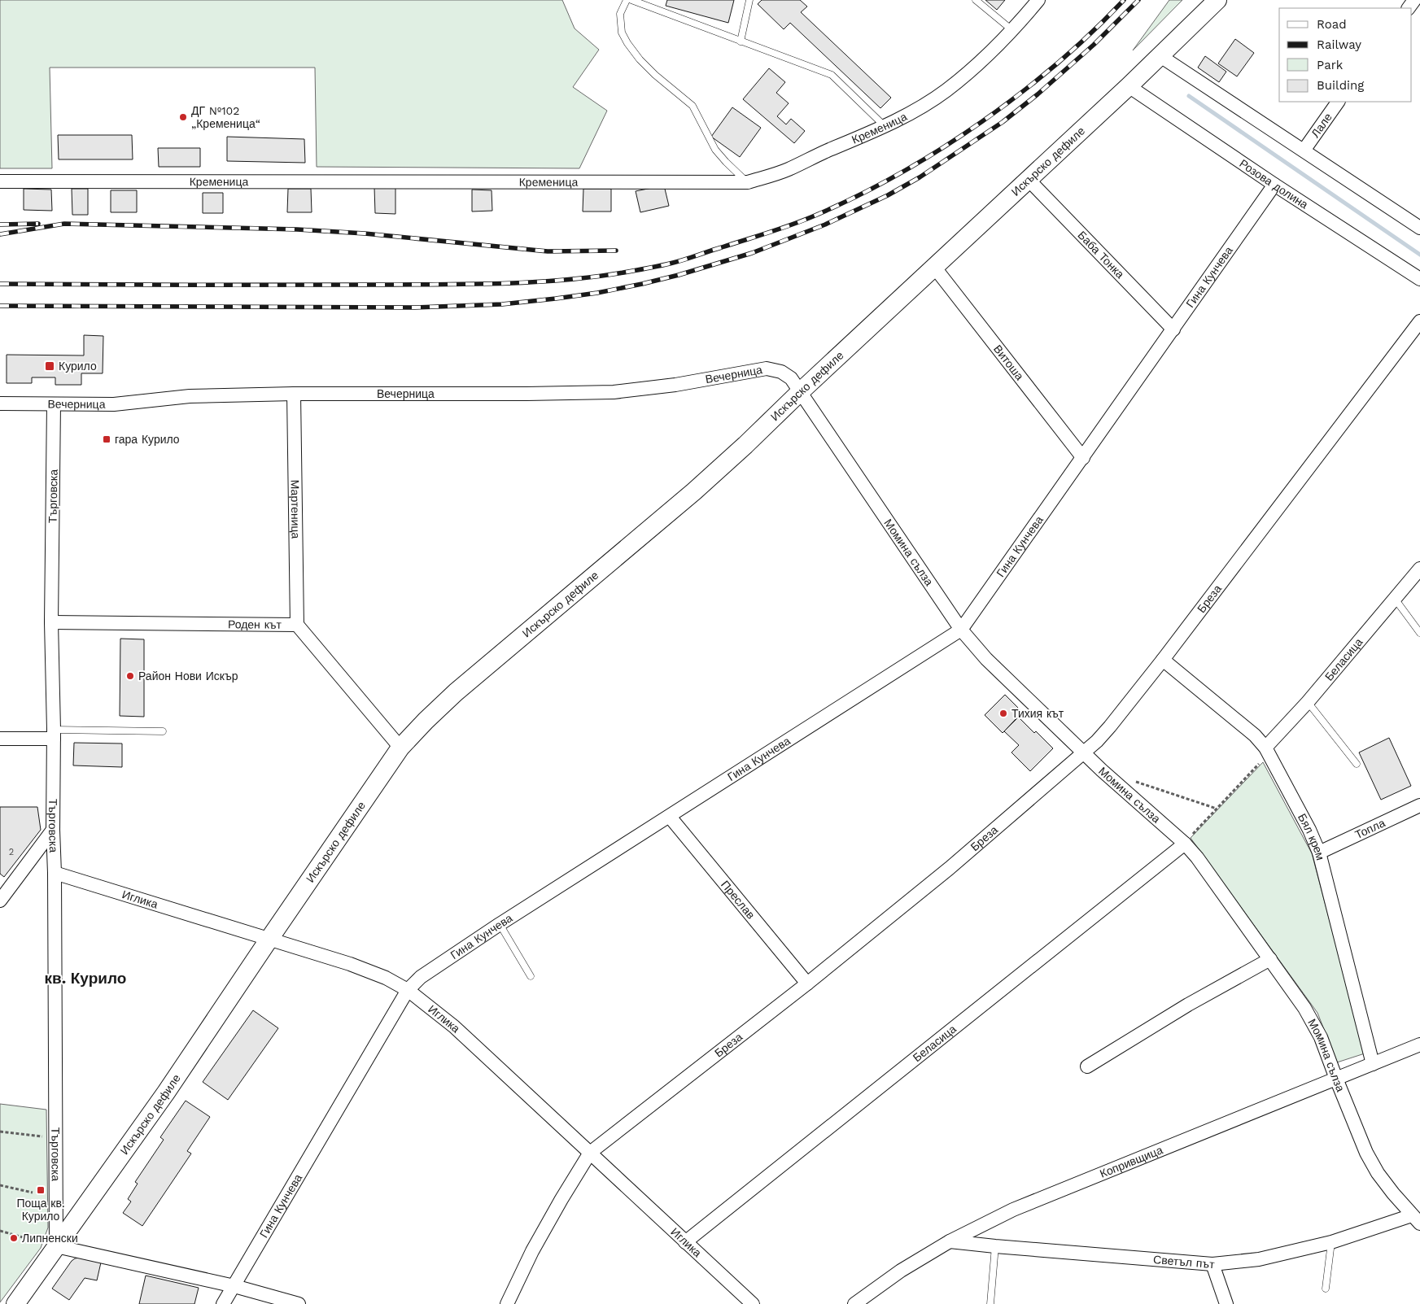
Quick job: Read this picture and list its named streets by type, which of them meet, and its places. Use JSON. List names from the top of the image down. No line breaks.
{"streets":{"main road":["Искърско дефиле"],"street":["Лале","Кременица","Розова долина","Баба Тонка","Гина Кунчева","Витоша","Вечерница","Търговска","Мартеница","Момина сълза","Бреза","Роден кът","Беласица","Топла","Бял крем","Иглика","Преслав","Копривщица","Светъл път"]},"crossings":[["Искърско дефиле","Розова долина"],["Искърско дефиле","Баба Тонка"],["Искърско дефиле","Витоша"],["Искърско дефиле","Вечерница"],["Искърско дефиле","Търговска"],["Искърско дефиле","Момина сълза"],["Искърско дефиле","Роден кът"],["Искърско дефиле","Иглика"],["Розова долина","Гина Кунчева"],["Баба Тонка","Гина Кунчева"],["Гина Кунчева","Витоша"],["Гина Кунчева","Момина сълза"],["Гина Кунчева","Иглика"],["Гина Кунчева","Преслав"],["Вечерница","Търговска"],["Вечерница","Мартеница"],["Вечерница","Момина сълза"],["Търговска","Роден кът"],["Търговска","Иглика"],["Мартеница","Роден кът"],["Момина сълза","Бреза"],["Момина сълза","Беласица"],["Момина сълза","Копривщица"],["Момина сълза","Светъл път"],["Бреза","Бял крем"],["Бреза","Иглика"],["Бреза","Преслав"],["Беласица","Бял крем"],["Беласица","Иглика"],["Топла","Бял крем"],["Бял крем","Копривщица"],["Копривщица","Светъл път"]],"districts":["кв. Курило"],"places":{"other":["ДГ №102 „Кременица“","Район Нови Искър","Тихия кът","Липненски"],"transit":["Курило","гара Курило","Поща кв. Курило"]},"house_numbers":["2"],"legend":["Road","Railway","Park","Building"]}
